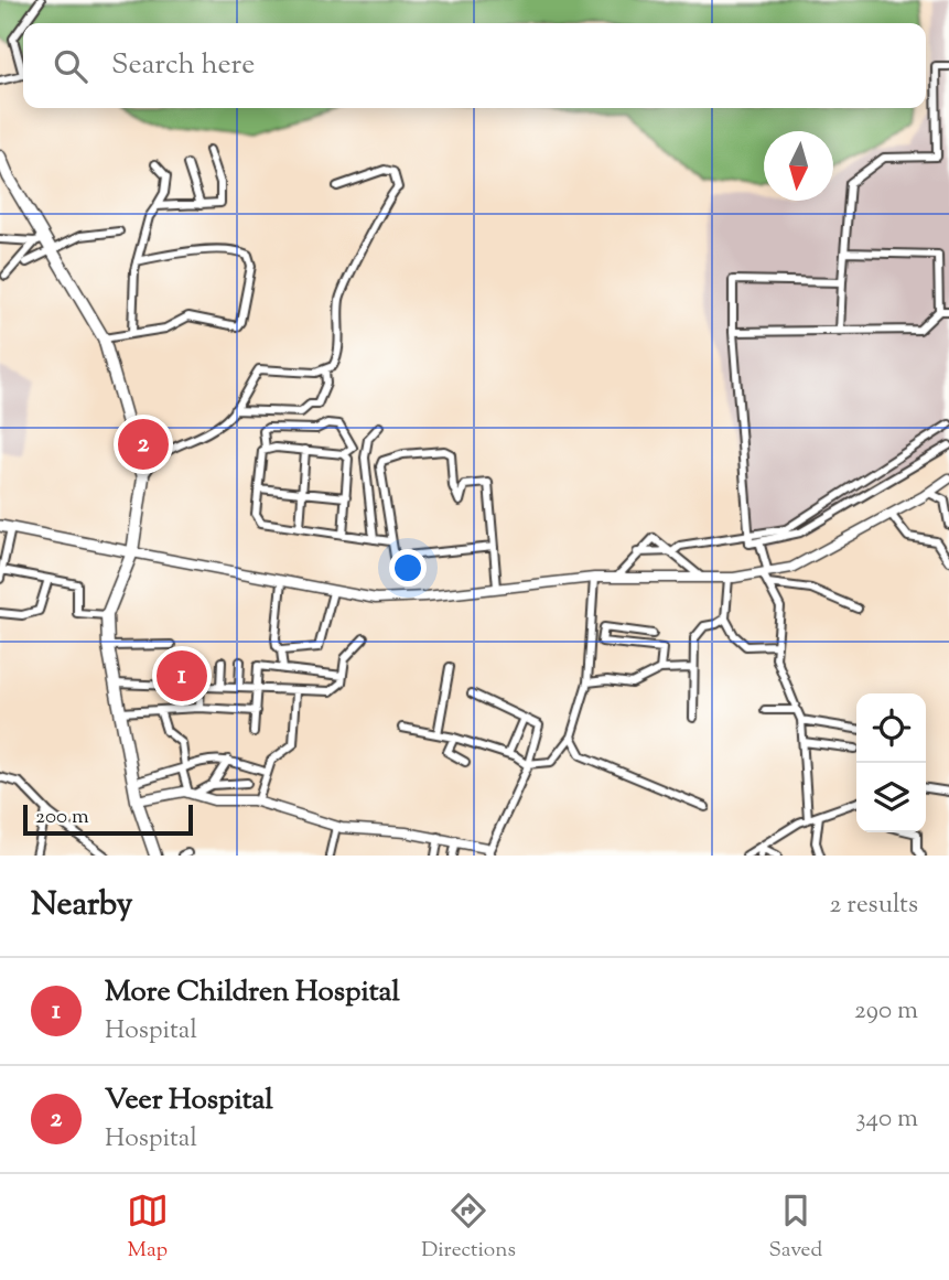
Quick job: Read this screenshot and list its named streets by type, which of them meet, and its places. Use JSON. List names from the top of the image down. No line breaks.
{"scale_bar":"200 m","north":"bottom","page":{"search":"Search here","pins":["2","1"],"scale":"200 m","heading":["Nearby","2 results"],"list":[{"mark":"1","name":"More Children Hospital","note":"Hospital","value":"290 m"},{"mark":"2","name":"Veer Hospital","note":"Hospital","value":"340 m"}],"nav":["Map","Directions","Saved"]}}
